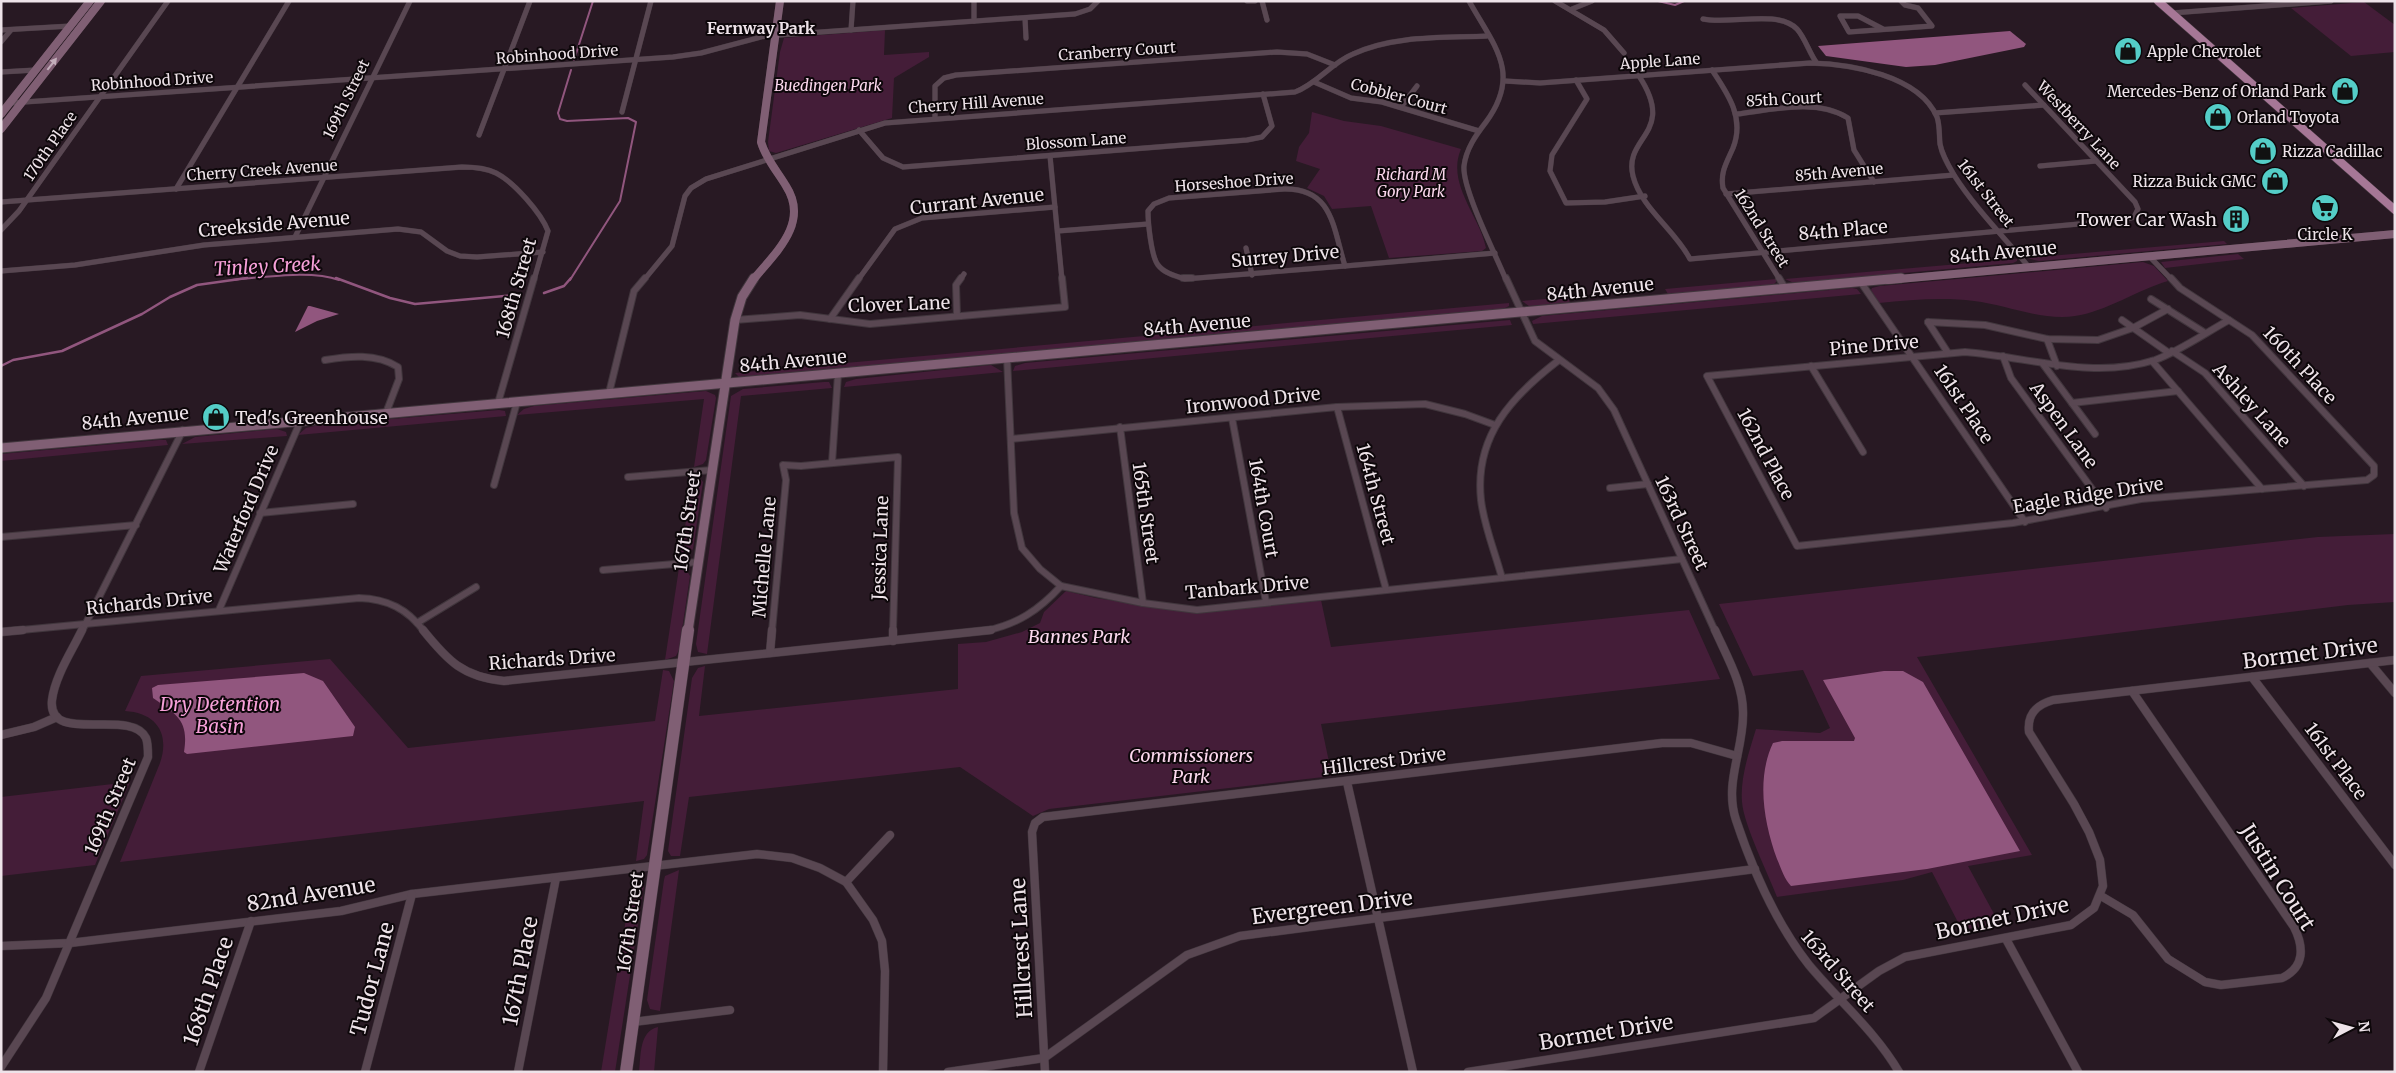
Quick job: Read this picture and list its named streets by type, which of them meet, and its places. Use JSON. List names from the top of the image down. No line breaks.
{"streets":{"street":["Cranberry Court","Robinhood Drive","Apple Lane","Cobbler Court","169th Street","85th Court","Cherry Hill Avenue","Westberry Lane","Blossom Lane","170th Place","Cherry Creek Avenue","85th Avenue","Horseshoe Drive","161st Street","Currant Avenue","Creekside Avenue","162nd Street","84th Place","84th Avenue","Surrey Drive","168th Street","Clover Lane","Pine Drive","160th Place","Ironwood Drive","161st Place","Ashley Lane","Aspen Lane","162nd Place","164th Street","Eagle Ridge Drive","164th Court","Waterford Drive","165th Street","167th Street","163rd Street","Jessica Lane","Michelle Lane","Tanbark Drive","Richards Drive","Bormet Drive","Hillcrest Drive","Justin Court","82nd Avenue","Evergreen Drive","Hillcrest Lane","167th Place","Tudor Lane","168th Place"]},"crossings":[["Cranberry Court","Cherry Hill Avenue"],["Robinhood Drive","169th Street"],["Robinhood Drive","170th Place"],["Robinhood Drive","167th Street"],["Apple Lane","162nd Street"],["Apple Lane","163rd Street"],["Cobbler Court","Cherry Hill Avenue"],["Cobbler Court","163rd Street"],["169th Street","Cherry Creek Avenue"],["169th Street","Creekside Avenue"],["169th Street","82nd Avenue"],["85th Court","85th Avenue"],["85th Court","162nd Street"],["Cherry Hill Avenue","Blossom Lane"],["Cherry Hill Avenue","84th Avenue"],["Cherry Hill Avenue","167th Street"],["Westberry Lane","161st Street"],["Westberry Lane","84th Place"],["170th Place","Cherry Creek Avenue"],["Cherry Creek Avenue","168th Street"],["85th Avenue","161st Street"],["85th Avenue","162nd Street"],["Horseshoe Drive","Surrey Drive"],["161st Street","84th Place"],["161st Street","84th Avenue"],["Currant Avenue","Clover Lane"],["Creekside Avenue","168th Street"],["162nd Street","84th Place"],["162nd Street","84th Avenue"],["84th Avenue","168th Street"],["84th Avenue","160th Place"],["84th Avenue","161st Place"],["84th Avenue","Waterford Drive"],["84th Avenue","167th Street"],["84th Avenue","163rd Street"],["84th Avenue","Tanbark Drive"],["Surrey Drive","163rd Street"],["Clover Lane","167th Street"],["Pine Drive","160th Place"],["Pine Drive","161st Place"],["Pine Drive","Ashley Lane"],["Pine Drive","Aspen Lane"],["Pine Drive","162nd Place"],["160th Place","Eagle Ridge Drive"],["Ironwood Drive","164th Street"],["Ironwood Drive","164th Court"],["Ironwood Drive","165th Street"],["Ironwood Drive","Tanbark Drive"],["161st Place","Eagle Ridge Drive"],["161st Place","Bormet Drive"],["Ashley Lane","Eagle Ridge Drive"],["Aspen Lane","Eagle Ridge Drive"],["162nd Place","Eagle Ridge Drive"],["164th Street","Tanbark Drive"],["164th Court","Tanbark Drive"],["Waterford Drive","Richards Drive"],["165th Street","Tanbark Drive"],["167th Street","Richards Drive"],["167th Street","82nd Avenue"],["163rd Street","Tanbark Drive"],["163rd Street","Bormet Drive"],["163rd Street","Hillcrest Drive"],["163rd Street","Evergreen Drive"],["Jessica Lane","Michelle Lane"],["Jessica Lane","Richards Drive"],["Michelle Lane","Richards Drive"],["Tanbark Drive","Richards Drive"],["Bormet Drive","Justin Court"],["Hillcrest Drive","Hillcrest Lane"],["82nd Avenue","167th Place"],["82nd Avenue","Tudor Lane"],["82nd Avenue","168th Place"],["Evergreen Drive","Hillcrest Lane"]],"districts":["Fernway Park"],"water":["Tinley Creek","Dry Detention Basin"],"parks":["Buedingen Park","Richard M Gory Park","Bannes Park","Commissioners Park"],"places":{"shop":["Apple Chevrolet","Mercedes-Benz of Orland Park","Orland Toyota","Rizza Cadillac","Rizza Buick GMC","Ted's Greenhouse"],"supermarket":["Circle K"],"building":["Tower Car Wash"]},"north":"right"}
